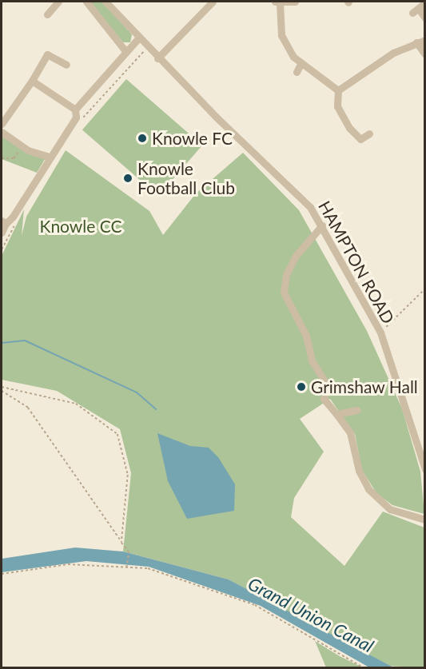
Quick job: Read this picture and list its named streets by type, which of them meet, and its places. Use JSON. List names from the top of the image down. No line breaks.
{"streets":{"street":["HAMPTON ROAD"]},"water":["Grand Union Canal"],"parks":["Knowle CC"],"places":["Knowle FC","Knowle Football Club","Grimshaw Hall"]}
